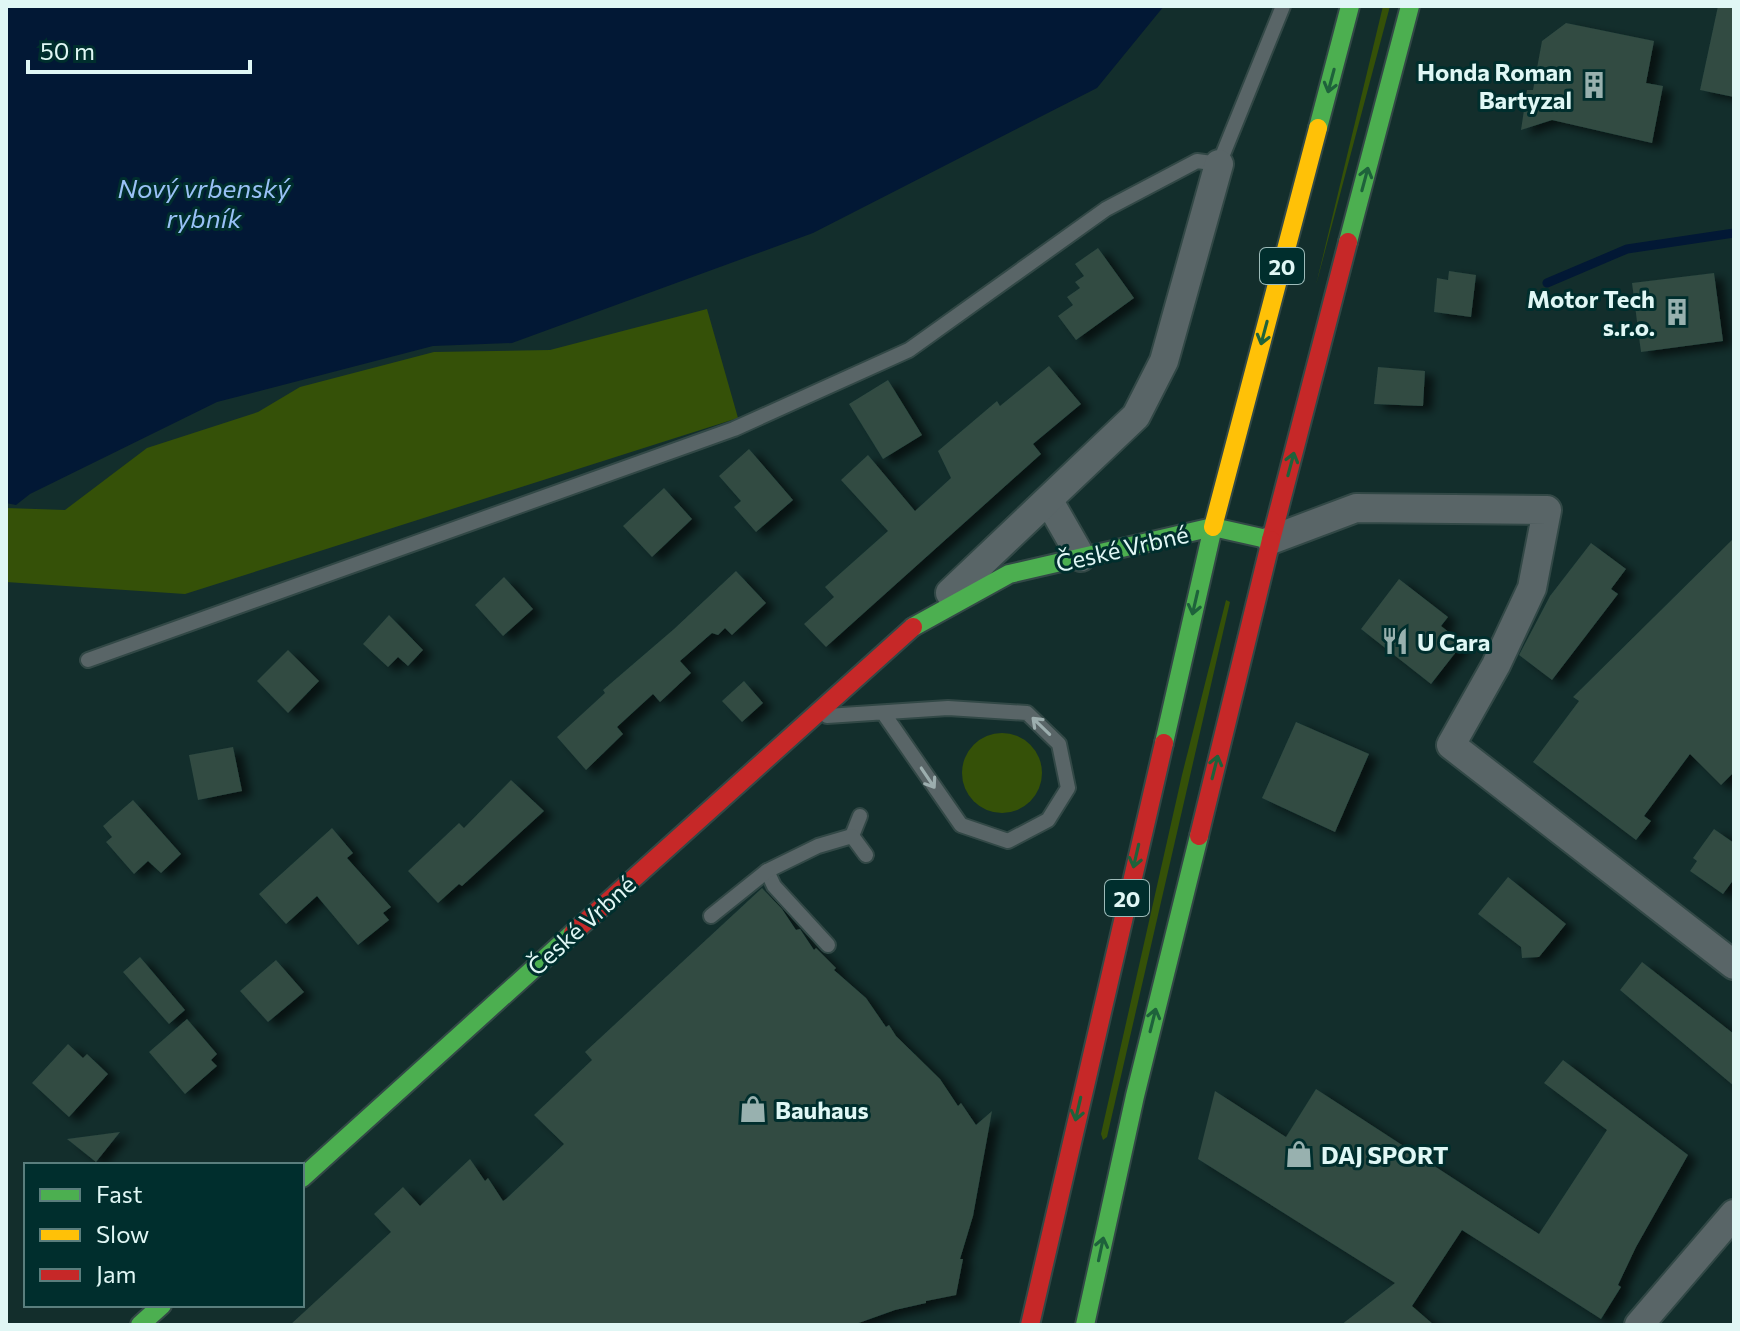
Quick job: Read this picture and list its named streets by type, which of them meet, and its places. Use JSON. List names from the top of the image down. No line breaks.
{"streets":{"main road":["20","České Vrbné"]},"crossings":[["20","České Vrbné"]],"water":["Nový vrbenský rybník"],"places":{"building":["Honda Roman Bartyzal","Motor Tech s.r.o."],"restaurant":["U Cara"],"shop":["Bauhaus","DAJ SPORT"]},"legend":["Fast","Slow","Jam"],"scale_bar":"50 m"}
